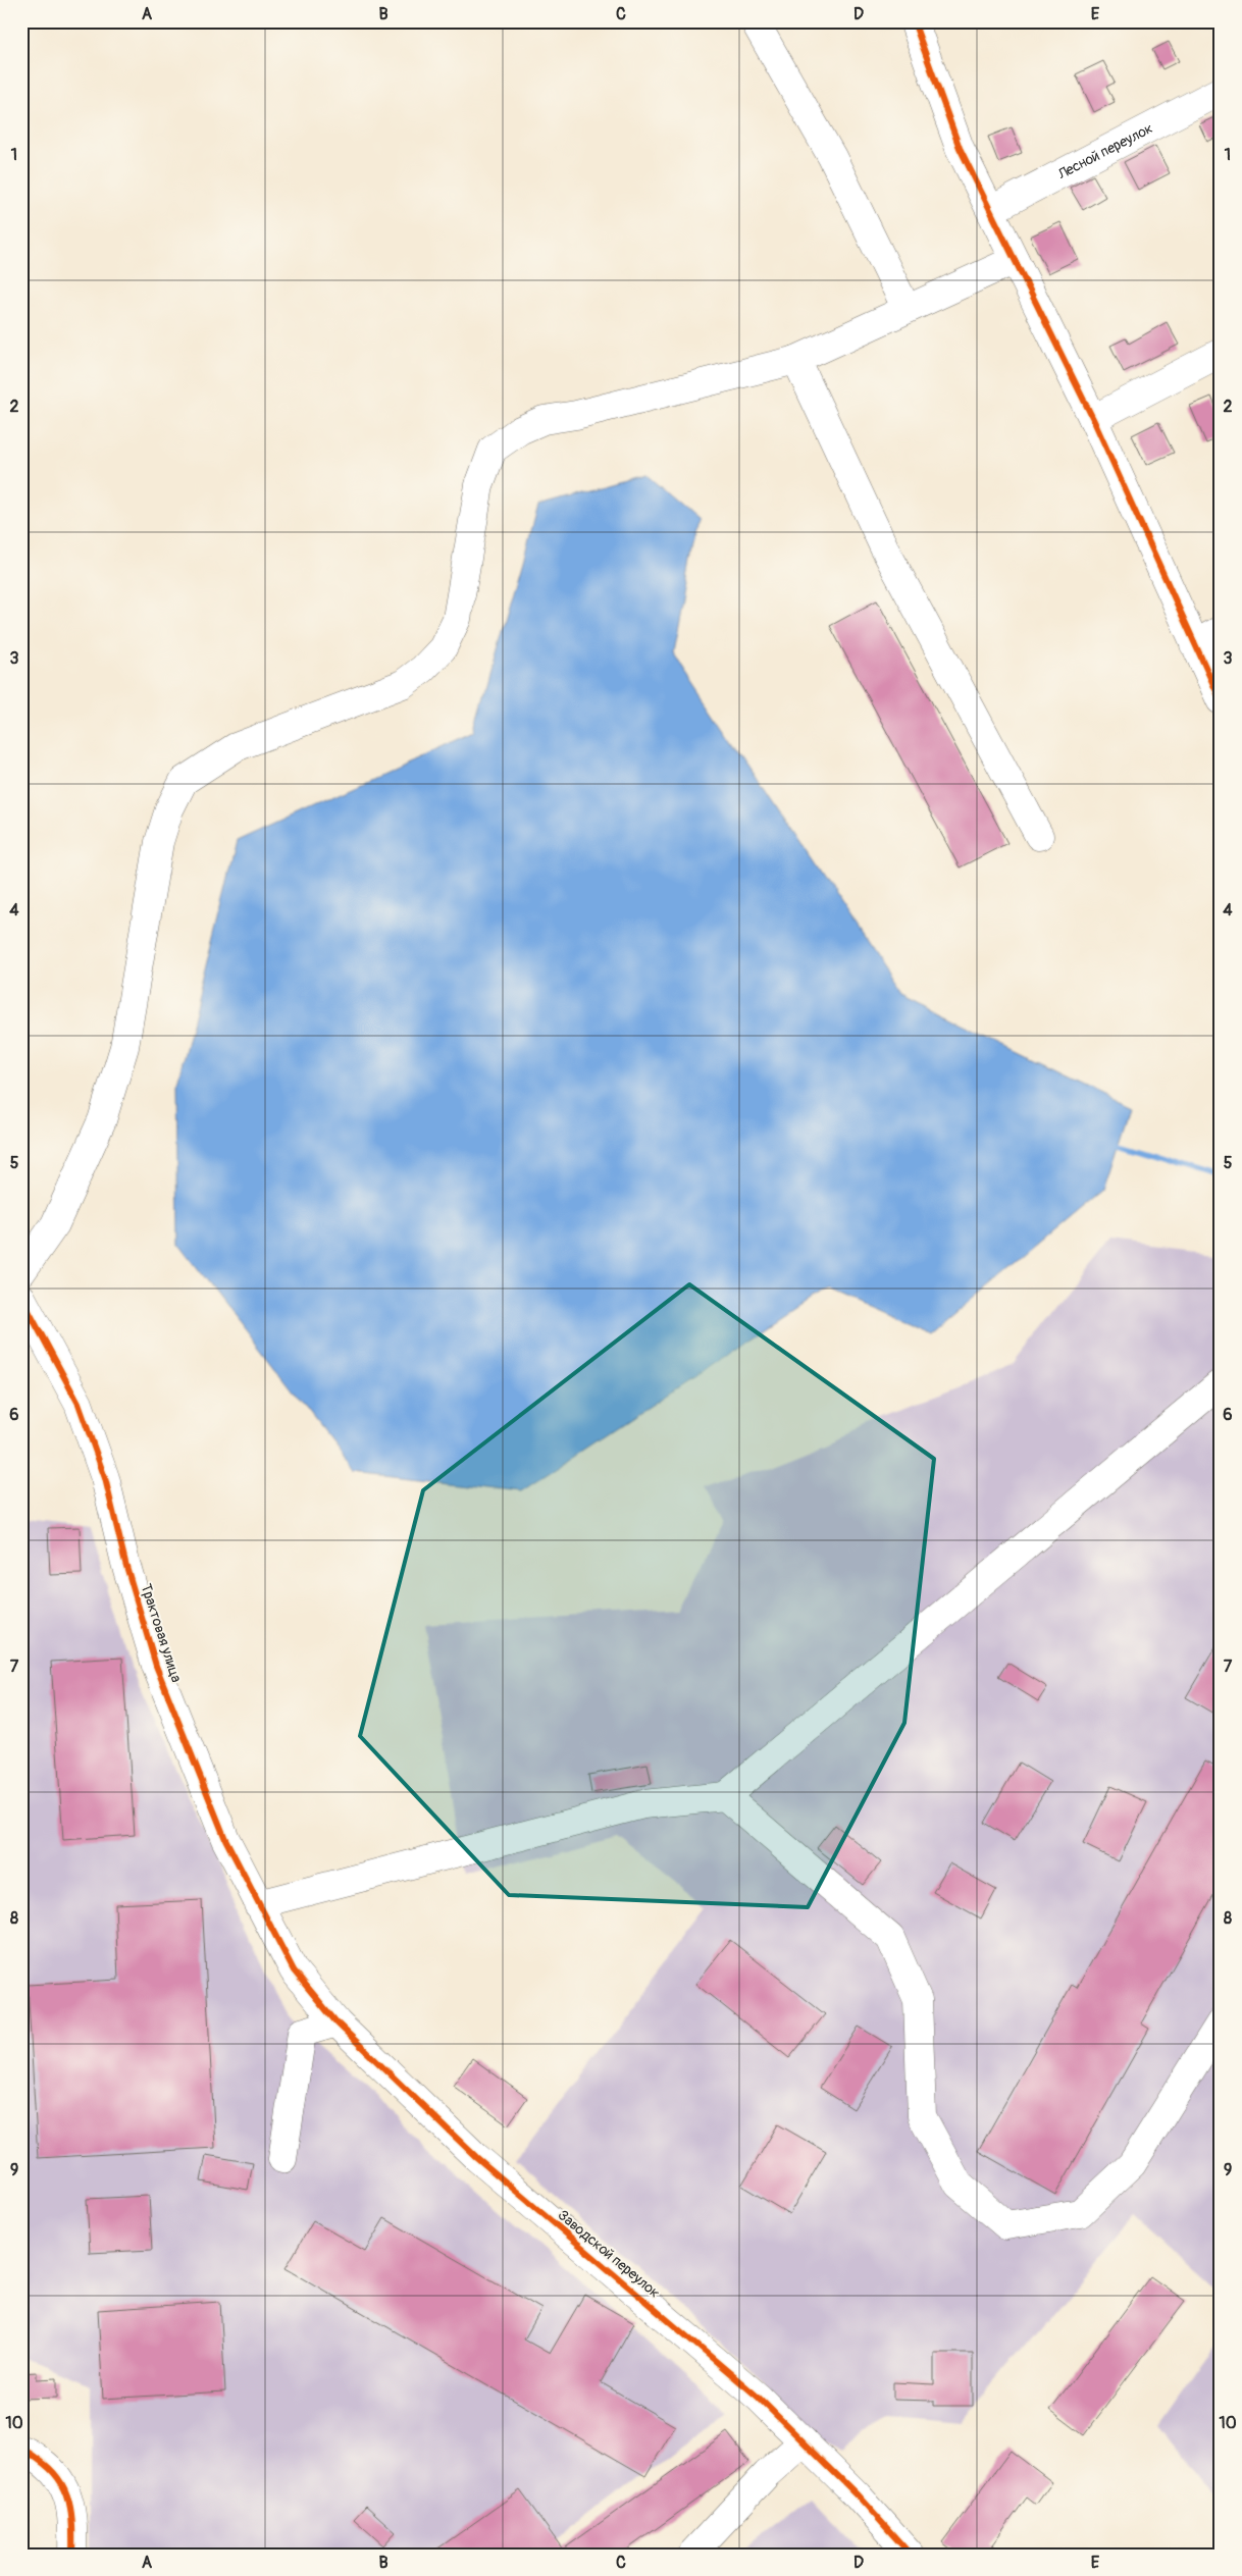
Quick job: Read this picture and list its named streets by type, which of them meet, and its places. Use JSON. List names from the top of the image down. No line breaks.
{"streets":{"street":["Лесной переулок","Трактовая улица","Заводской переулок"]},"crossings":[["Трактовая улица","Заводской переулок"]],"grid":{"columns":["A","B","C","D","E"],"rows":["1","2","3","4","5","6","7","8","9","10"]}}
